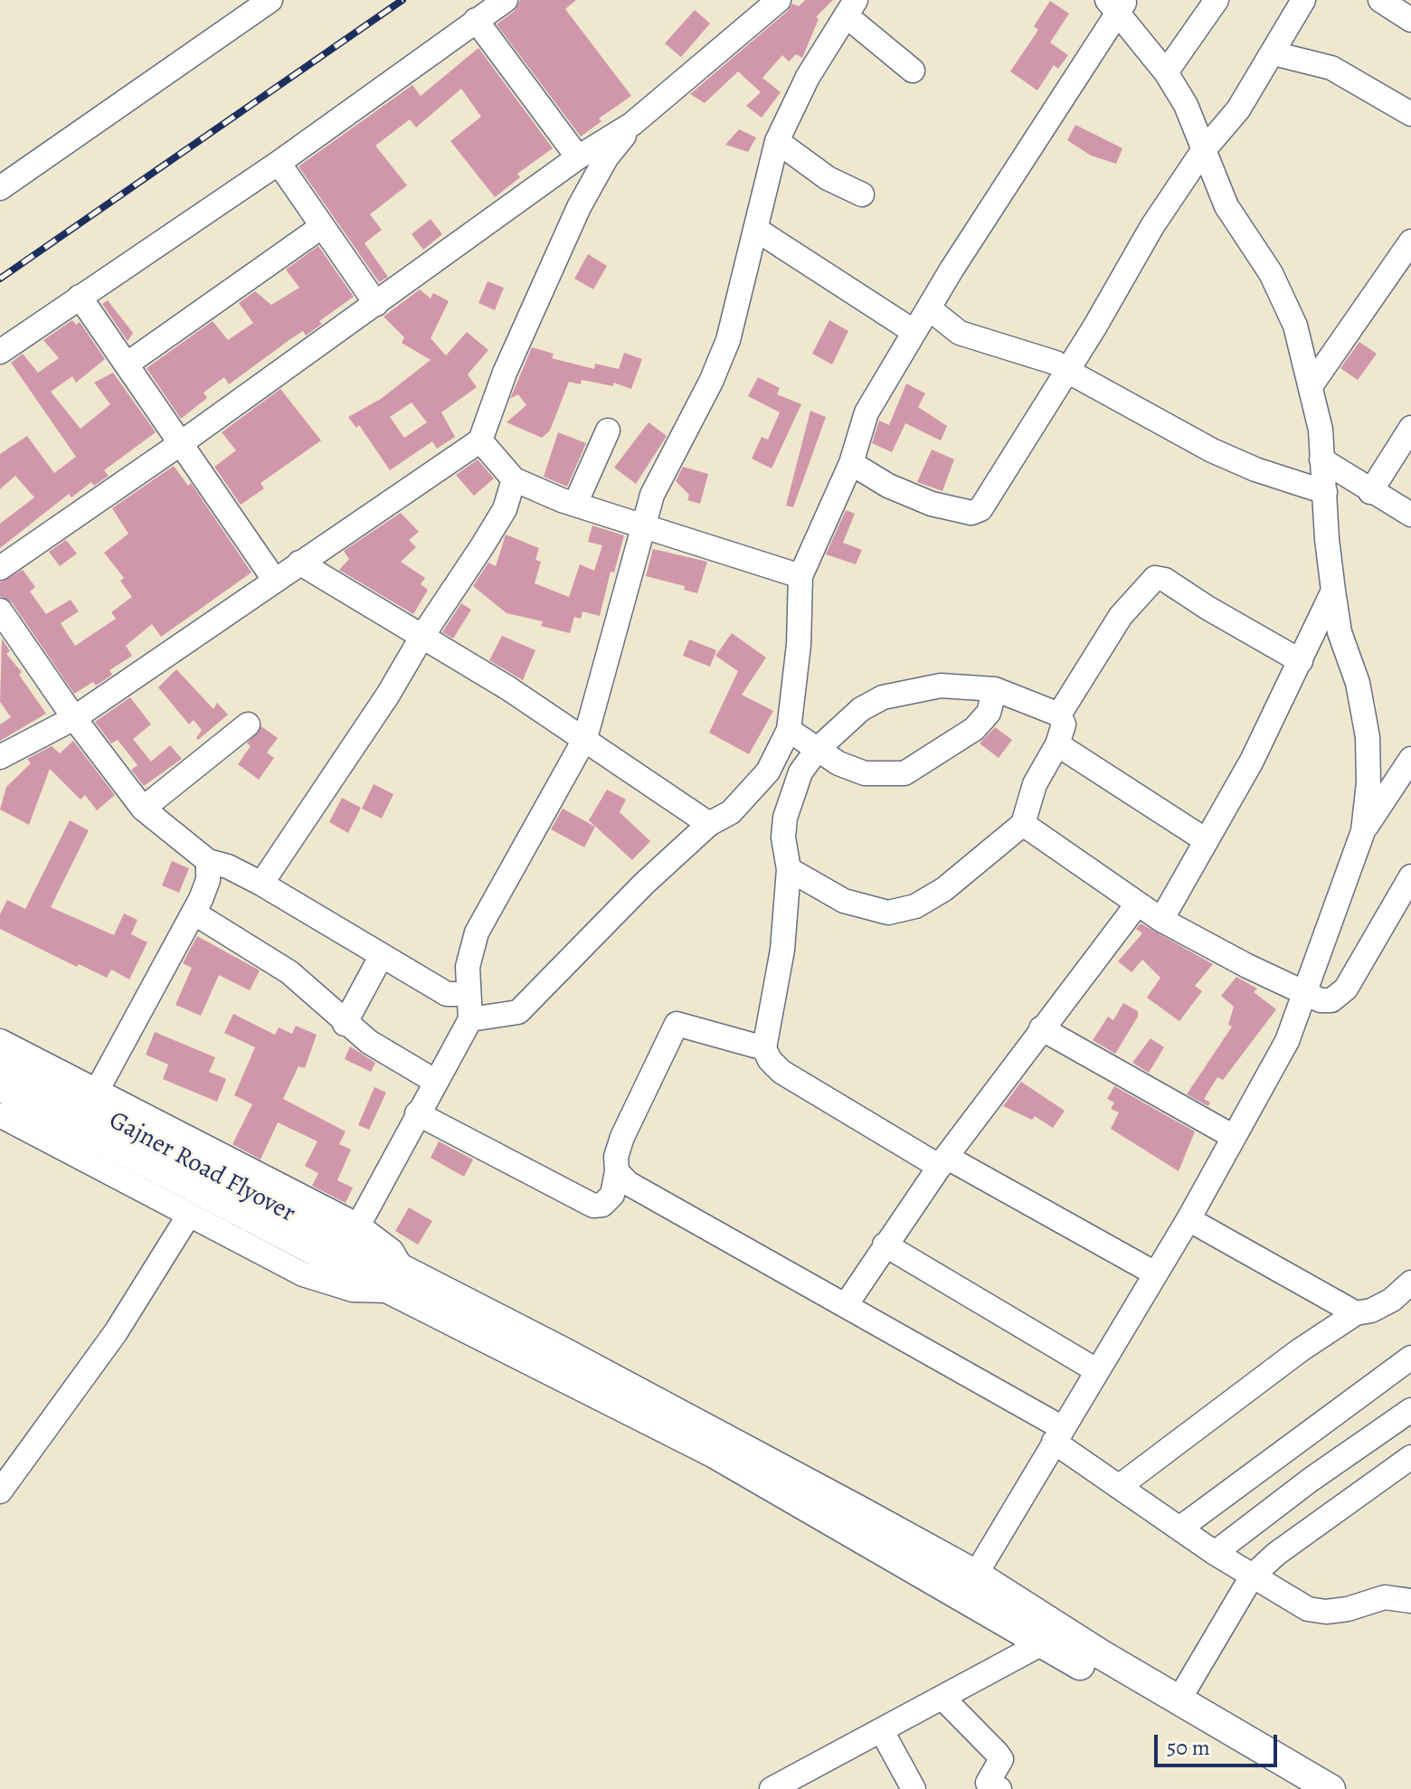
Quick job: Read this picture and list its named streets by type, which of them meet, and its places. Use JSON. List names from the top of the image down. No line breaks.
{"streets":{"main road":["Gajner Road Flyover"]},"scale_bar":"50 m"}
